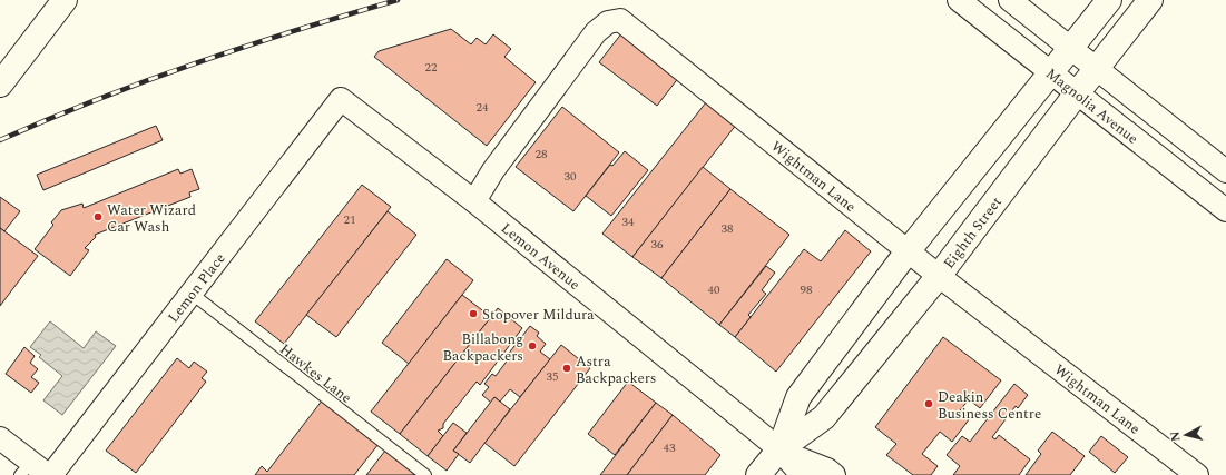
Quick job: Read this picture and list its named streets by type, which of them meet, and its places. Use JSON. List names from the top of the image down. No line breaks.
{"streets":{"main road":["Eighth Street"],"street":["Magnolia Avenue","Wightman Lane","Lemon Avenue","Lemon Place"],"lane":["Hawkes Lane"]},"crossings":[["Magnolia Avenue","Eighth Street"],["Wightman Lane","Eighth Street"],["Wightman Lane","Lemon Avenue"],["Eighth Street","Lemon Avenue"],["Lemon Avenue","Lemon Place"],["Lemon Place","Hawkes Lane"]],"places":["Water Wizard Car Wash","Stopover Mildura","Billabong Backpackers","Astra Backpackers","Deakin Business Centre"],"house_numbers":["22","24","28","30","21","34","38","36","40","98","35","43"],"north":"left"}
